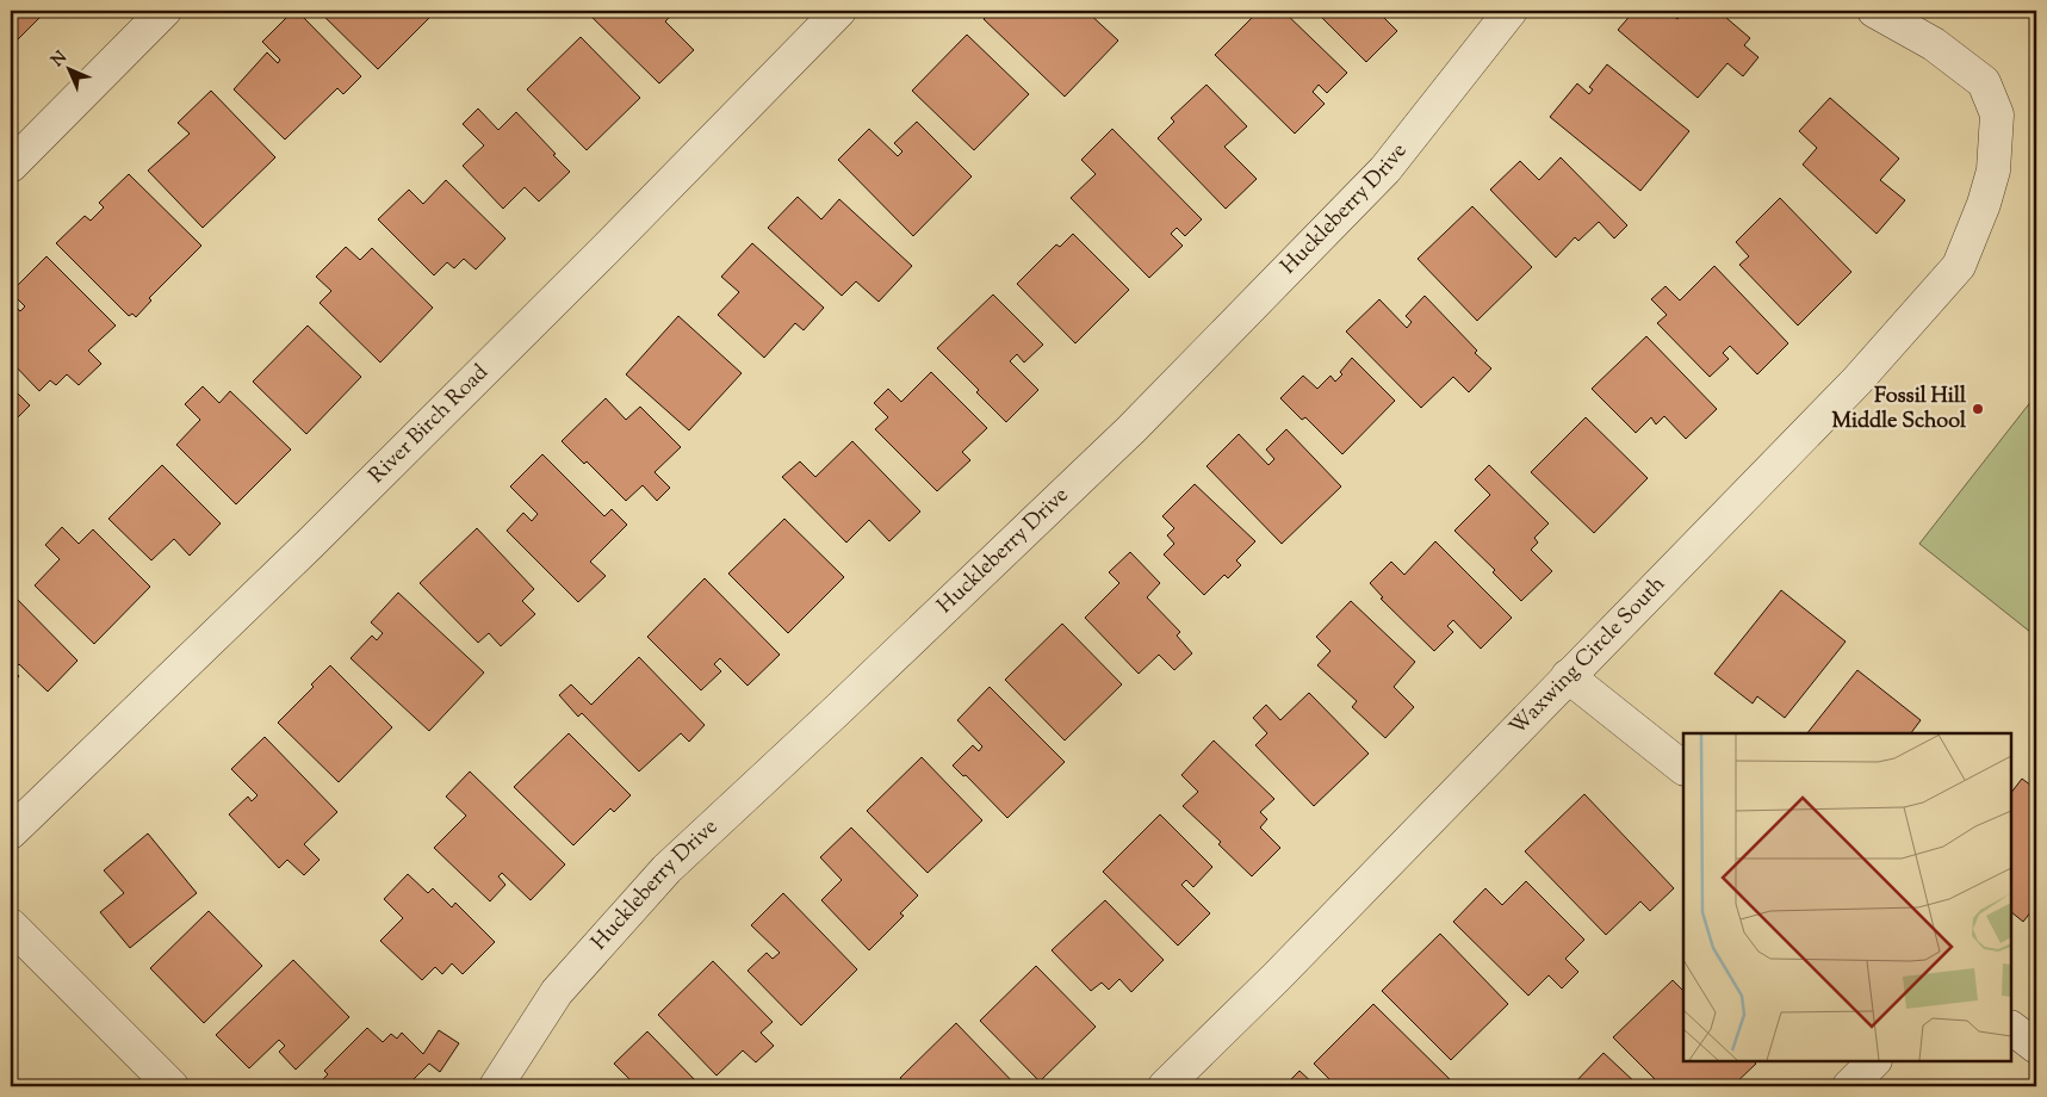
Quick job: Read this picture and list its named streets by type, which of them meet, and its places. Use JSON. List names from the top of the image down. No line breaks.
{"streets":{"street":["Huckleberry Drive","River Birch Road","Waxwing Circle South"]},"places":["Fossil Hill Middle School"],"north":"top left"}
